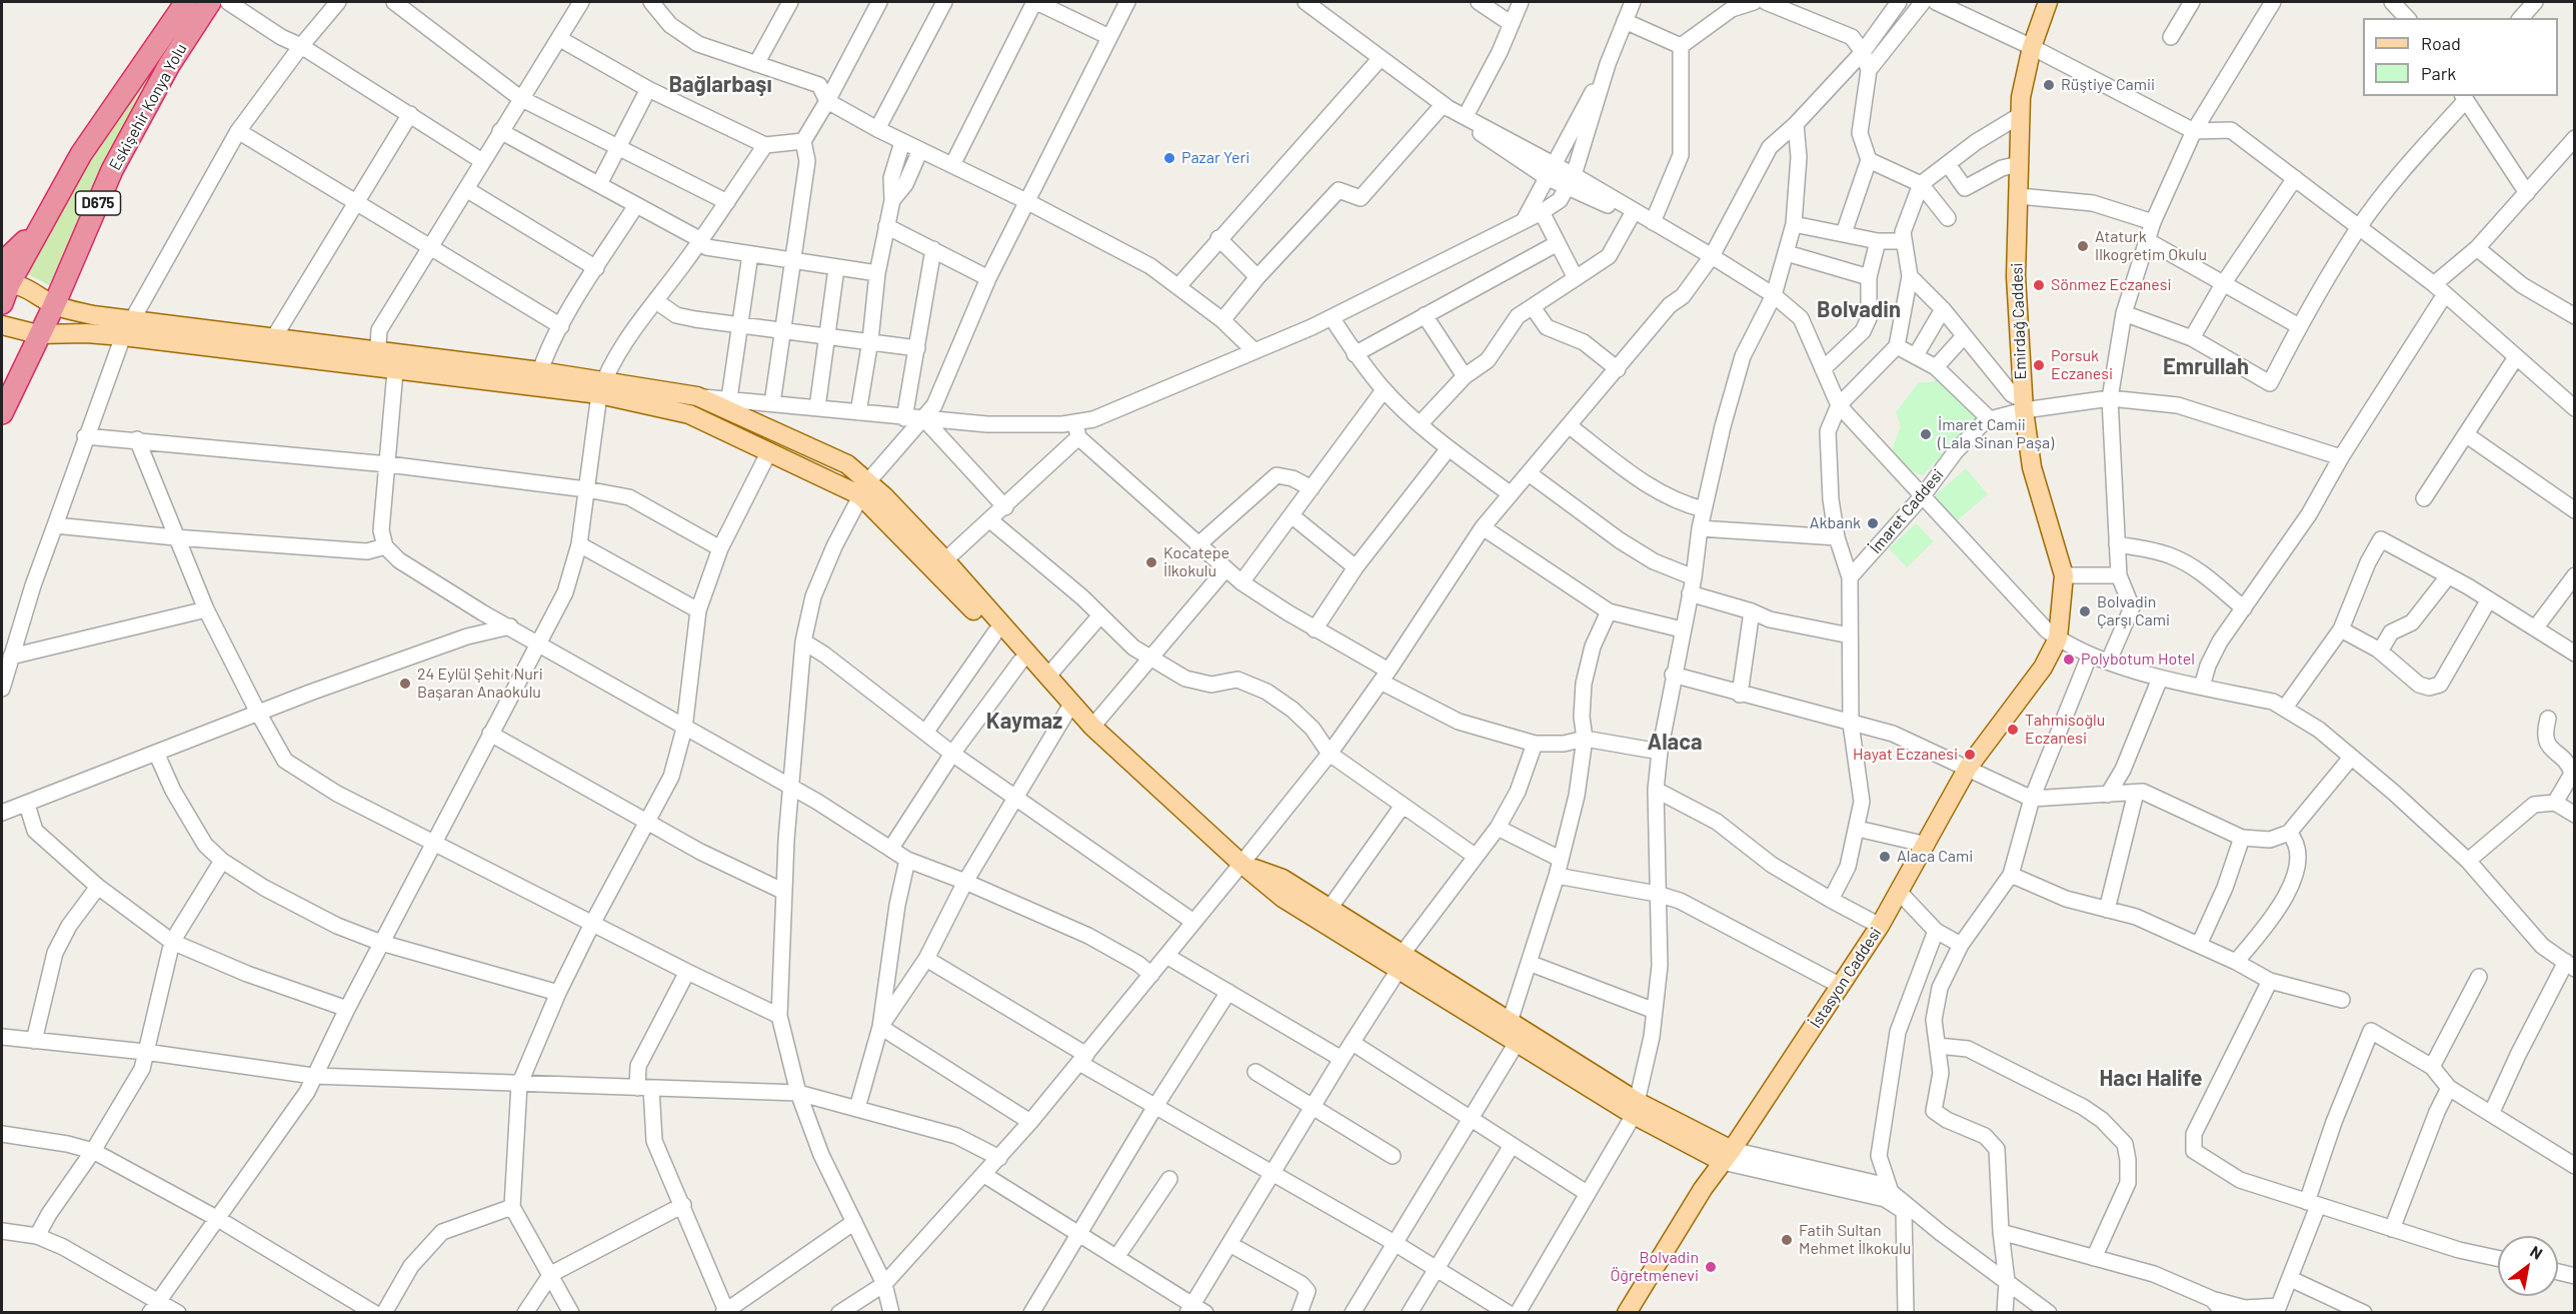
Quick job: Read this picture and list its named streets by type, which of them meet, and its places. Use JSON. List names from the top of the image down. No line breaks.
{"streets":{"highway":["Eskişehir Konya Yolu","D675"],"main road":["Emirdağ Caddesi","İstasyon Caddesi"],"street":["İmaret Caddesi"]},"crossings":[["Emirdağ Caddesi","İstasyon Caddesi"]],"districts":["Bağlarbaşı","Bolvadin","Emrullah","Kaymaz","Alaca","Hacı Halife"],"places":["Rüştiye Camii","Pazar Yeri","Ataturk Ilkogretim Okulu","Sönmez Eczanesi","Porsuk Eczanesi","İmaret Camii (Lala Sinan Paşa)","Akbank","Kocatepe İlkokulu","Bolvadin Çarşı Cami","Polybotum Hotel","24 Eylül Şehit Nuri Başaran Anaokulu","Tahmisoğlu Eczanesi","Hayat Eczanesi","Alaca Cami","Fatih Sultan Mehmet İlkokulu","Bolvadin Öğretmenevi"],"legend":["Road","Park"],"north":"top right"}
